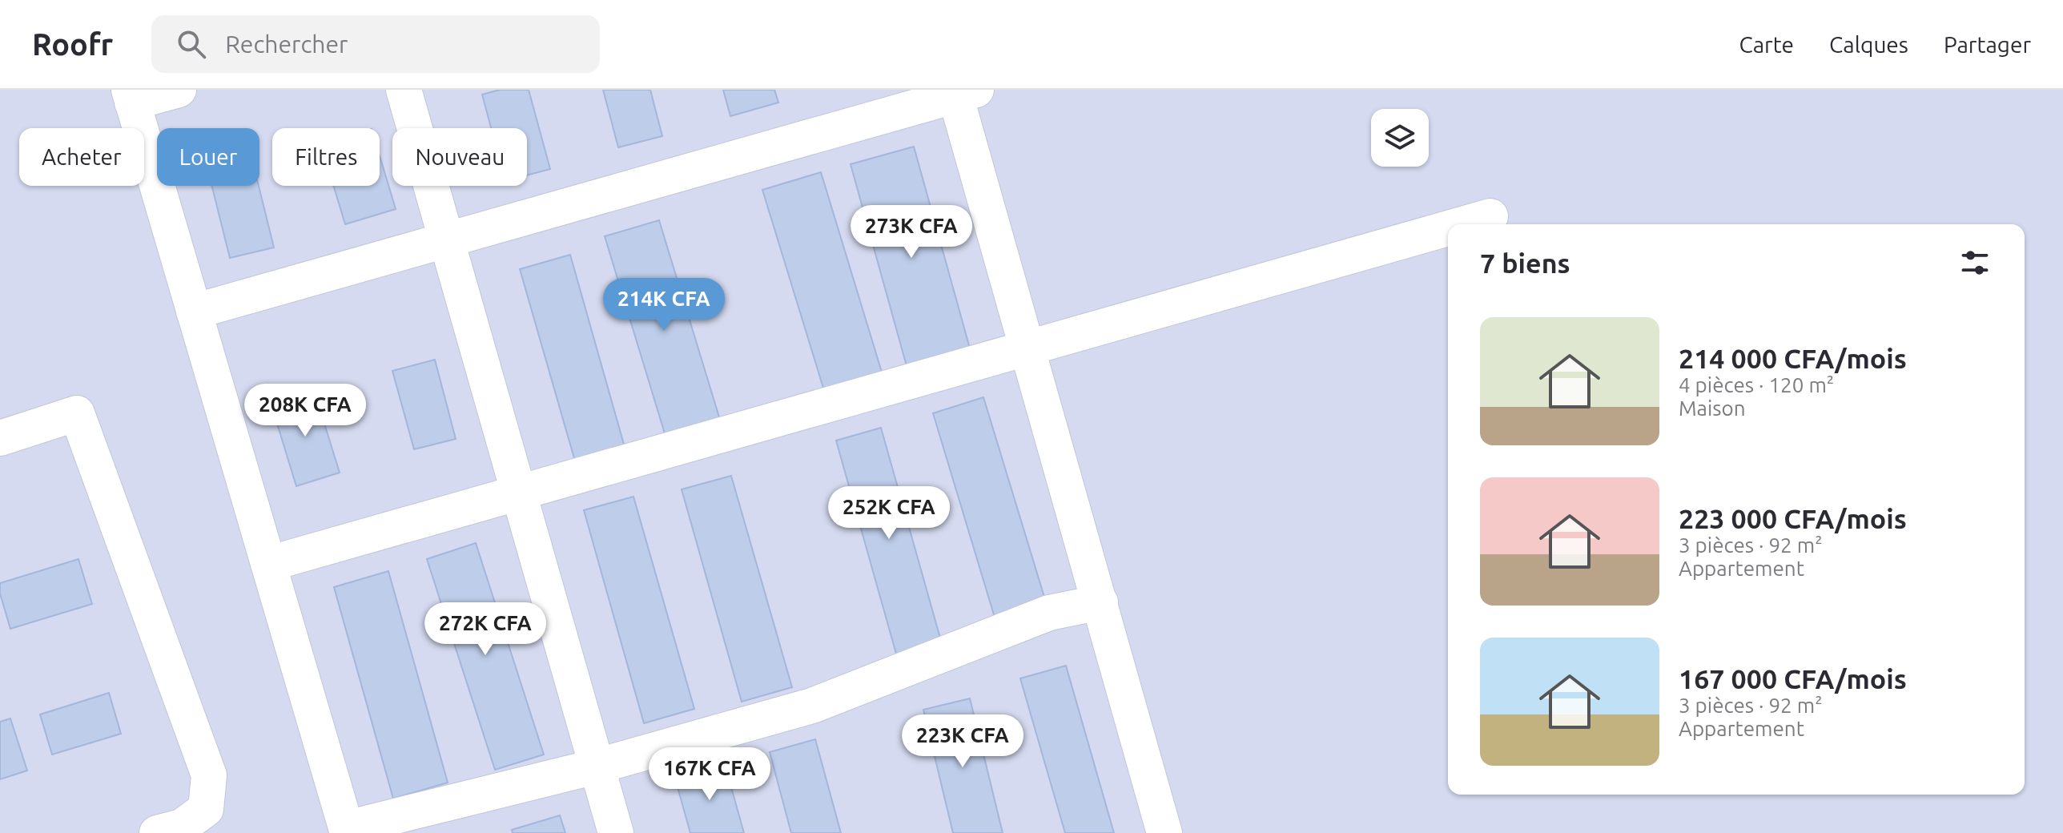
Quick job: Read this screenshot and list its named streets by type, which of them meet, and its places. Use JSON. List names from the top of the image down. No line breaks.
{"page":{"header":"Roofr","search":"Rechercher","nav":["Carte","Calques","Partager"],"chip":["Acheter","Louer","Filtres","Nouveau"],"price":["273K CFA","214K CFA","208K CFA","252K CFA","272K CFA","223K CFA","167K CFA"],"heading":"7 biens","list":[{"name":"214 000 CFA/mois","note":"4 pièces · 120 m² · Maison"},{"name":"223 000 CFA/mois","note":"3 pièces · 92 m² · Appartement"},{"name":"167 000 CFA/mois","note":"3 pièces · 92 m² · Appartement"}]}}
